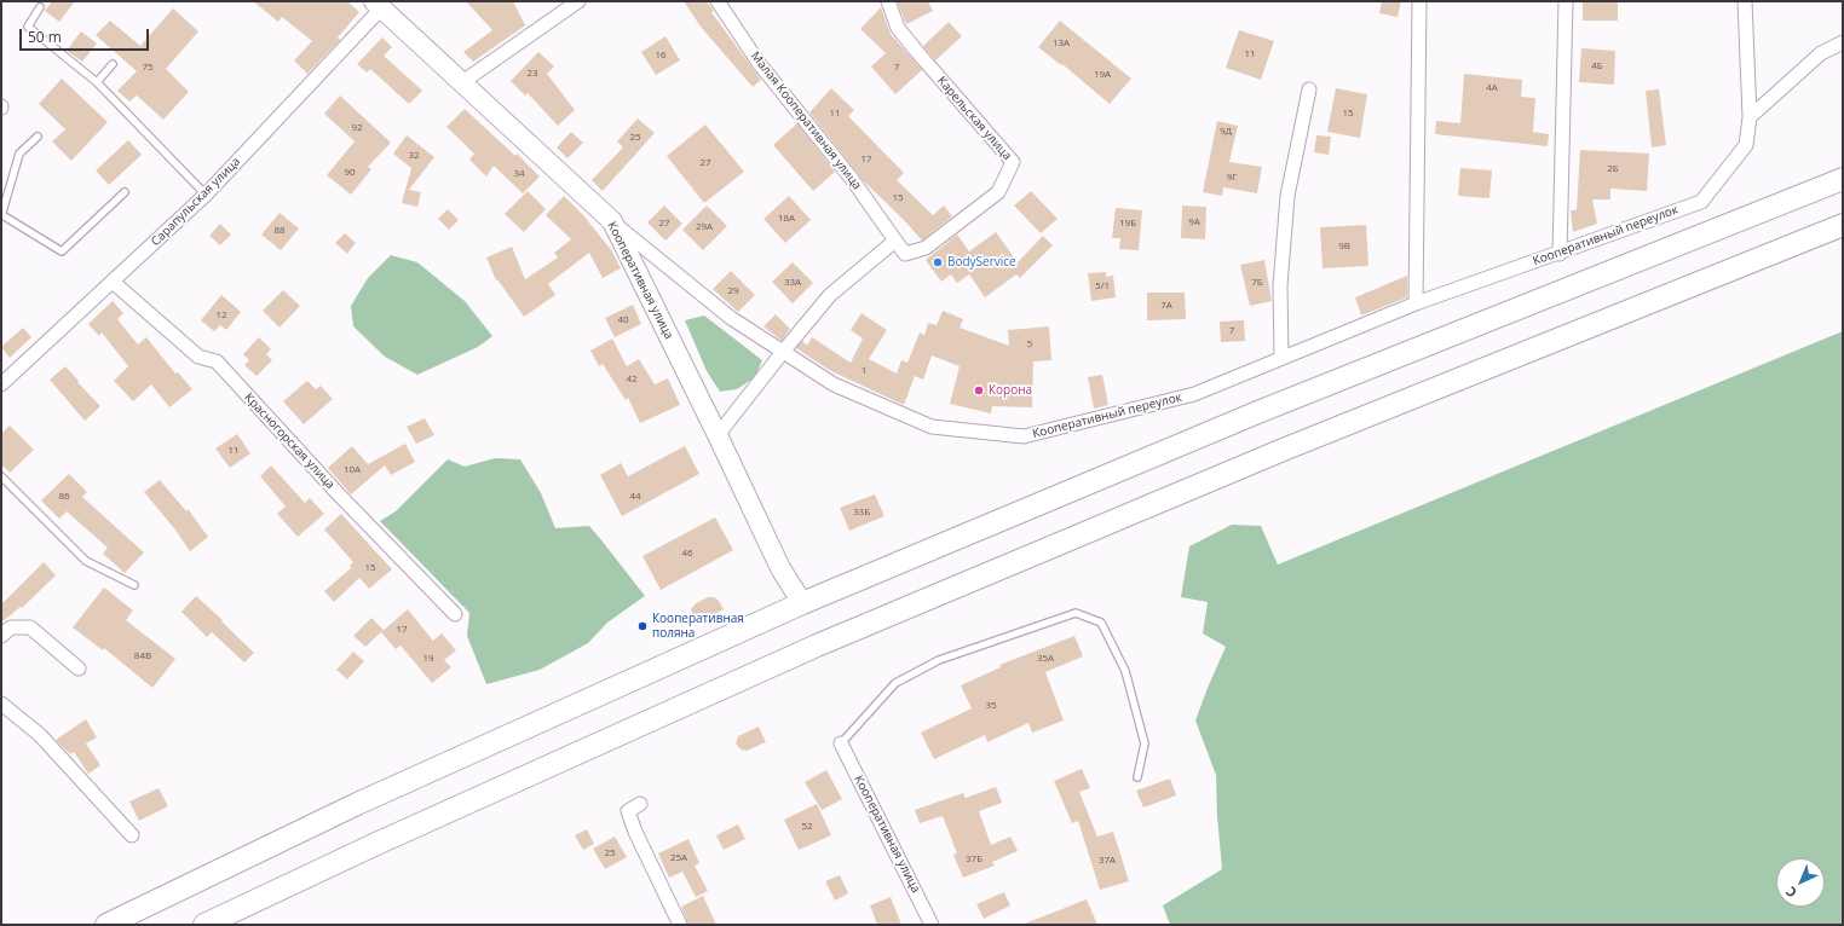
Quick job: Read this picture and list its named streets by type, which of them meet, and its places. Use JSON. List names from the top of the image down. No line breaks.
{"streets":{"street":["Карельская улица","Малая Кооперативная улица","Сарапульская улица","Кооперативный переулок","Кооперативная улица","Красногорская улица"]},"crossings":[["Карельская улица","Малая Кооперативная улица"],["Сарапульская улица","Кооперативная улица"],["Сарапульская улица","Красногорская улица"],["Кооперативный переулок","Кооперативная улица"]],"places":["BodyService","Корона","Кооперативная поляна"],"house_numbers":["13А","11","16","4Б","75","7","23","19А","4А","11","15","92","9Д","25","32","17","27","2Б","90","34","9Г","15","18А","9А","27","19Б","29А","88","9В","33А","7Б","5/1","29","7А","12","40","7","5","1","42","11","10А","86","44","33Б","46","15","17","84В","19","35А","35","52","25","25А","37Б","37А"],"scale_bar":"50 m","north":"bottom left"}
